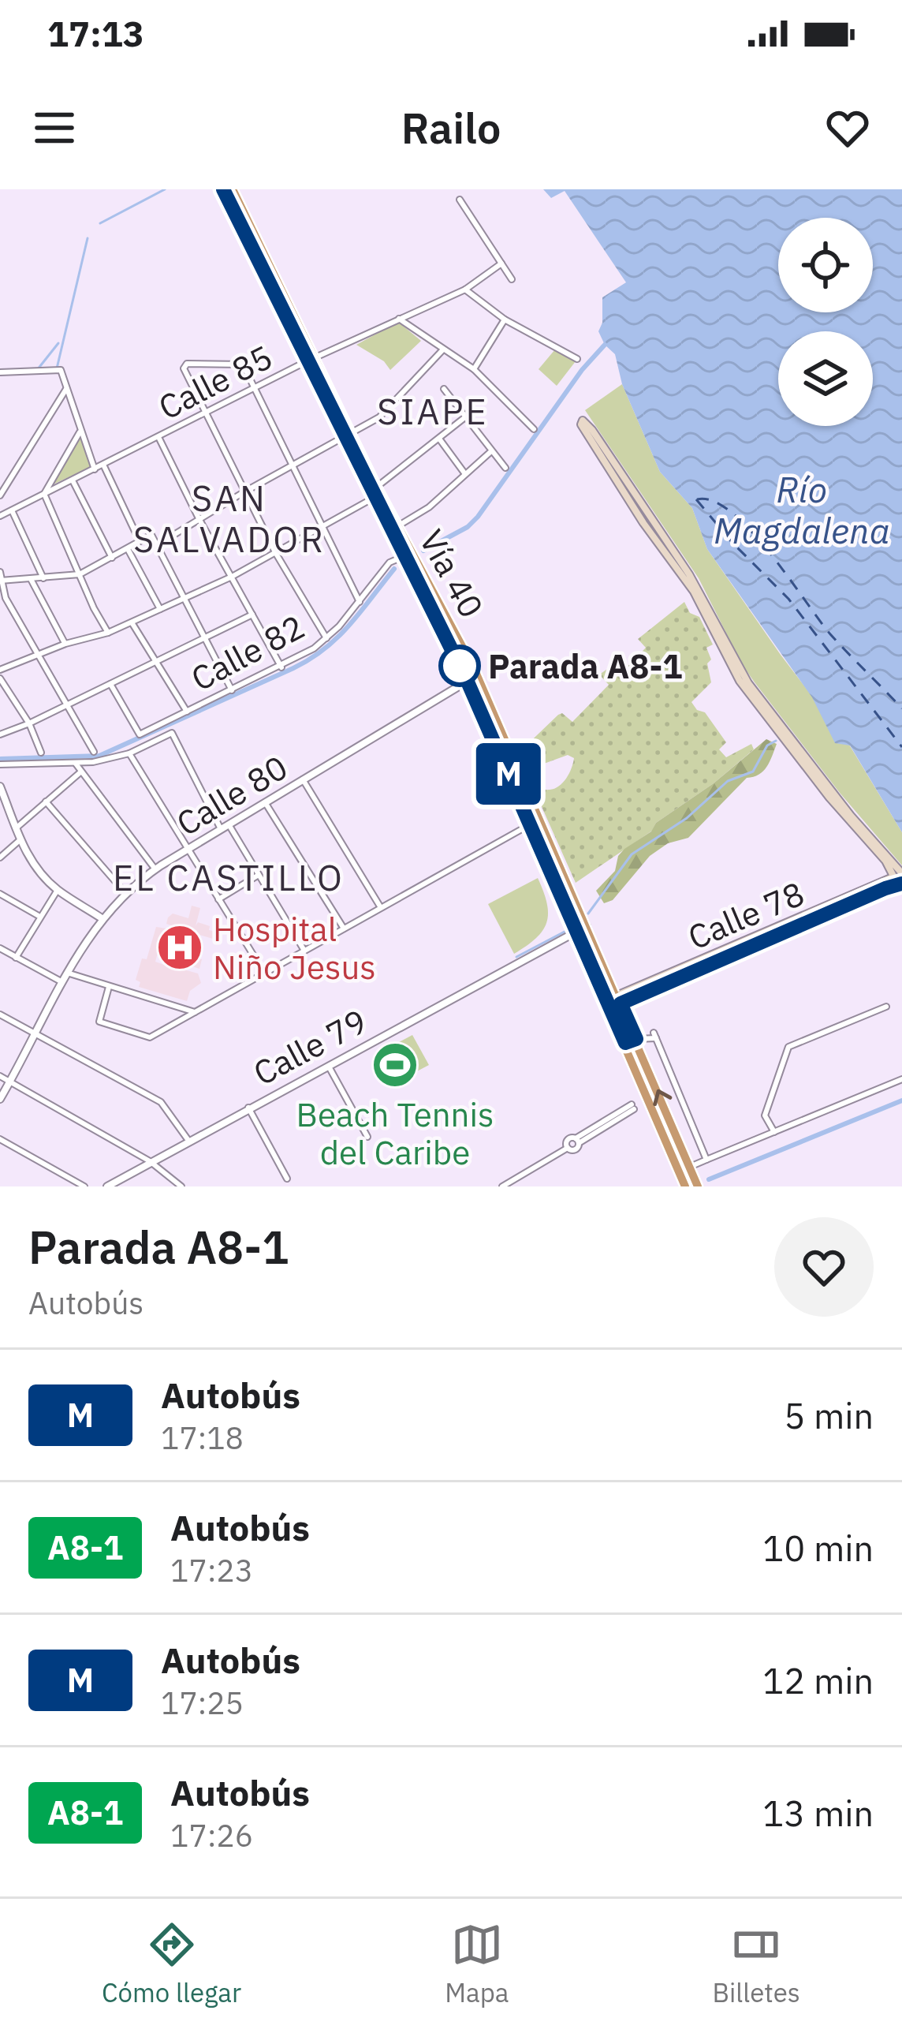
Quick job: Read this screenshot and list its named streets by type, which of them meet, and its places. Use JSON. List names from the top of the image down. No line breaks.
{"streets":{"highway":["Vía 40"],"main road":["Calle 78"],"street":["Calle 85","Calle 82","Calle 80","Calle 79"]},"crossings":[["Calle 85","Vía 40"],["Vía 40","Calle 82"],["Vía 40","Calle 80"],["Vía 40","Calle 78"],["Vía 40","Calle 79"],["Calle 82","Calle 80"]],"districts":["SIAPE","SAN SALVADOR","EL CASTILLO"],"water":["Río Magdalena"],"places":{"other":["Parada A8-1"],"hospital":["Hospital Niño Jesus"],"sports":["Beach Tennis del Caribe"]},"lines":["bus line M"],"page":{"status":"17:13","header":"Railo","on_map":"M","heading":["Parada A8-1","Autobús"],"list":[{"mark":"M","name":"Autobús","note":"17:18","value":"5 min"},{"mark":"A8-1","name":"Autobús","note":"17:23","value":"10 min"},{"mark":"M","name":"Autobús","note":"17:25","value":"12 min"},{"mark":"A8-1","name":"Autobús","note":"17:26","value":"13 min"}],"tabs":["Cómo llegar","Mapa","Billetes"]}}
